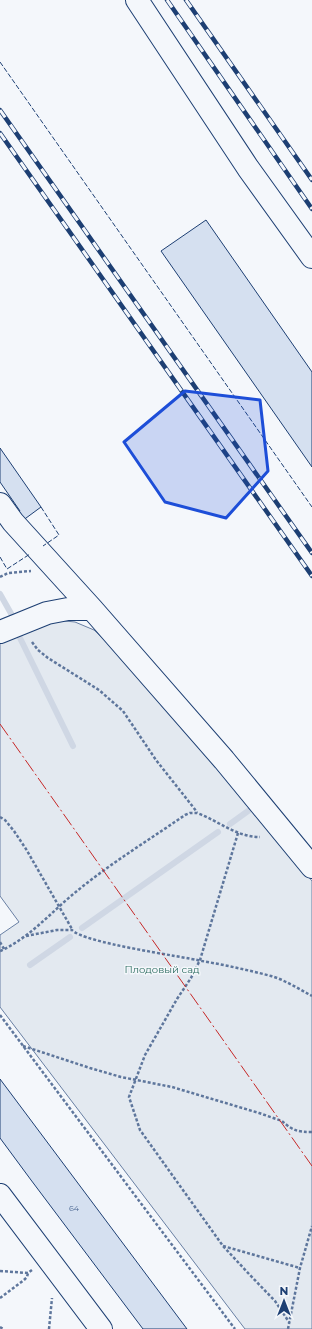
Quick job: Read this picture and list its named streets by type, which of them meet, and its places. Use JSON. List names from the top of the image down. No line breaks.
{"parks":["Плодовый сад"],"house_numbers":["64"],"north":"top"}
